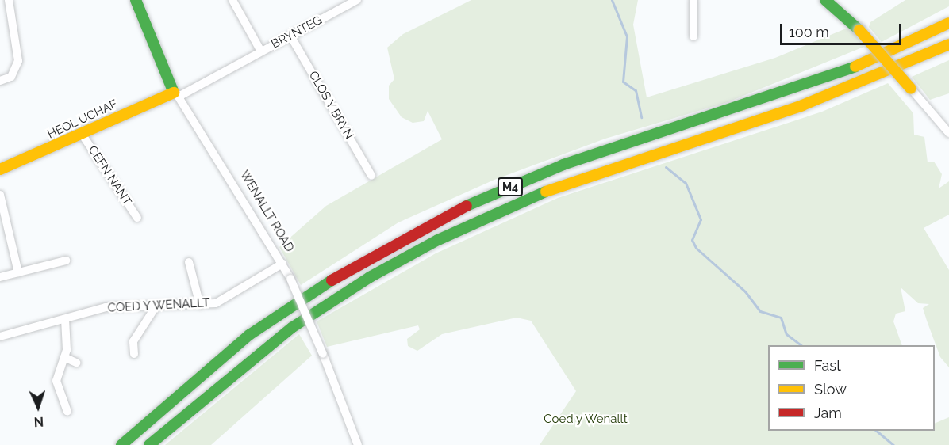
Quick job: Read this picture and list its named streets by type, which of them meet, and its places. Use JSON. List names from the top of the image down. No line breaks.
{"streets":{"main road":["HEOL UCHAF","M4","WENALLT ROAD"],"street":["BRYNTEG","CLOS Y BRYN","CEFN NANT","COED Y WENALLT"]},"crossings":[["BRYNTEG","CLOS Y BRYN"],["BRYNTEG","HEOL UCHAF"],["BRYNTEG","WENALLT ROAD"],["HEOL UCHAF","CEFN NANT"],["HEOL UCHAF","WENALLT ROAD"],["WENALLT ROAD","COED Y WENALLT"]],"parks":["Coed y Wenallt"],"legend":["Fast","Slow","Jam"],"scale_bar":"100 m","north":"bottom"}
